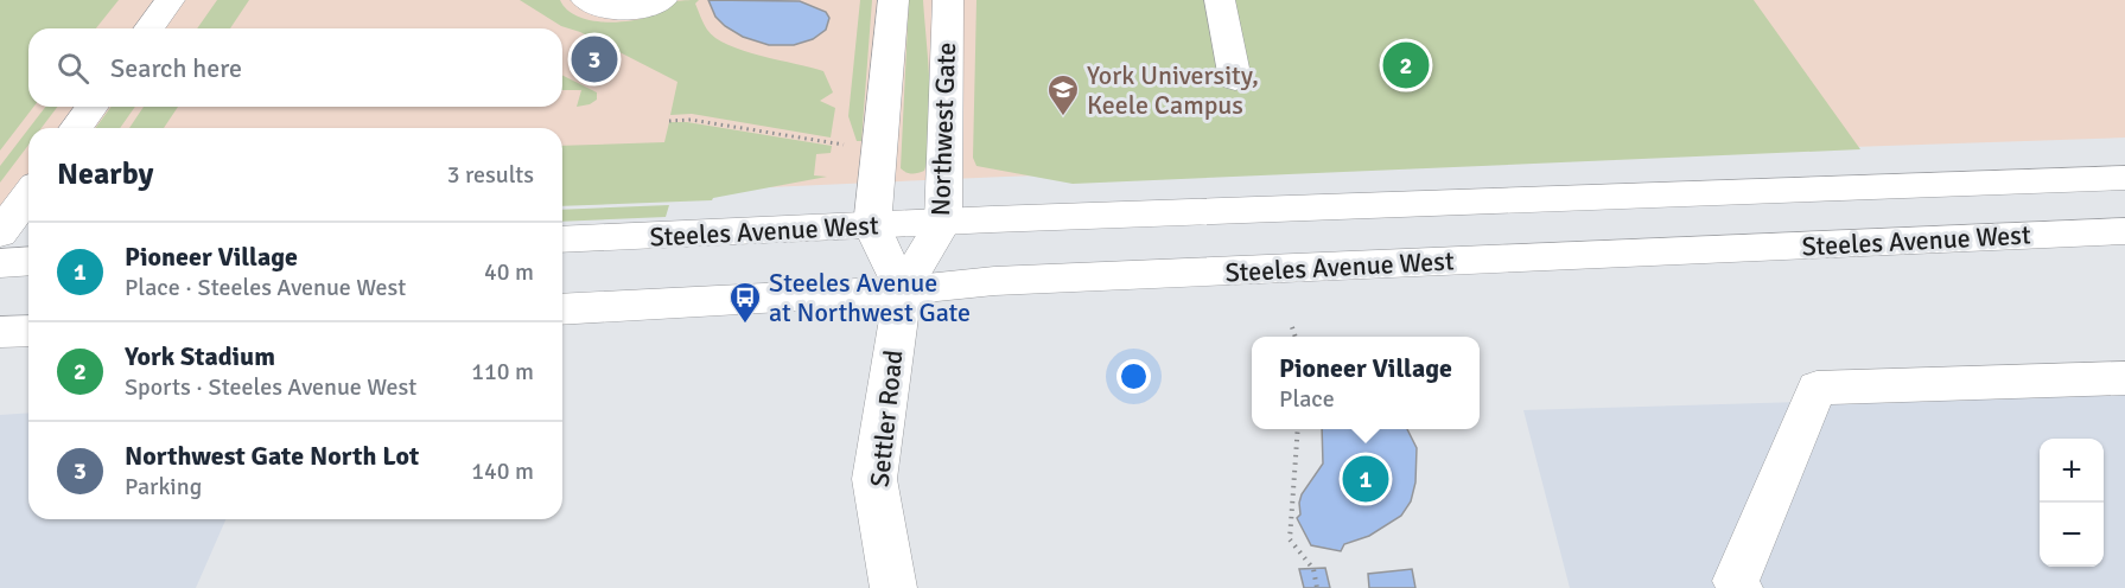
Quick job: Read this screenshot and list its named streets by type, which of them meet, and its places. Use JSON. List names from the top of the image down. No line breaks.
{"streets":{"main road":["Northwest Gate","Steeles Avenue West","Settler Road"]},"crossings":[["Northwest Gate","Steeles Avenue West"],["Northwest Gate","Settler Road"],["Steeles Avenue West","Settler Road"]],"places":{"school or university":["York University, Keele Campus"],"bus stop":["Steeles Avenue at Northwest Gate"]},"page":{"search":"Search here","pins":["3","2","1"],"heading":["Nearby","3 results"],"list":[{"mark":"1","name":"Pioneer Village","note":"Place · Steeles Avenue West","value":"40 m"},{"mark":"2","name":"York Stadium","note":"Sports · Steeles Avenue West","value":"110 m"},{"mark":"3","name":"Northwest Gate North Lot","note":"Parking","value":"140 m"}],"popup":["Pioneer Village","Place"],"map_buttons":["+","−"]}}
